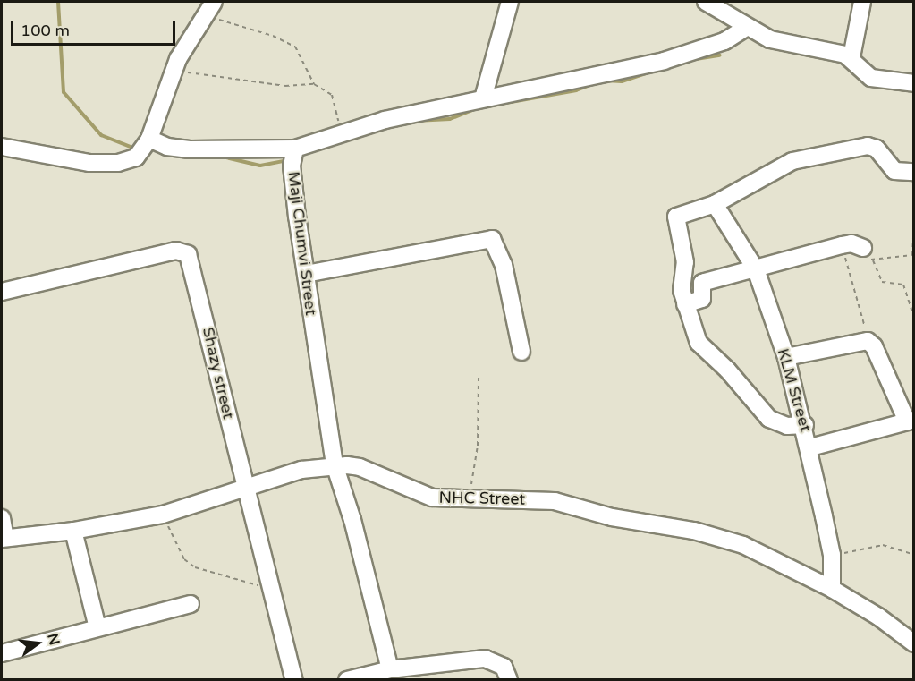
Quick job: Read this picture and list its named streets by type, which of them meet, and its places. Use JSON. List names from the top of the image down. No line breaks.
{"streets":{"street":["Maji Chumvi Street","Shazy street","KLM Street","NHC Street"]},"crossings":[["Maji Chumvi Street","NHC Street"],["Shazy street","NHC Street"],["KLM Street","NHC Street"]],"scale_bar":"100 m","north":"right"}
